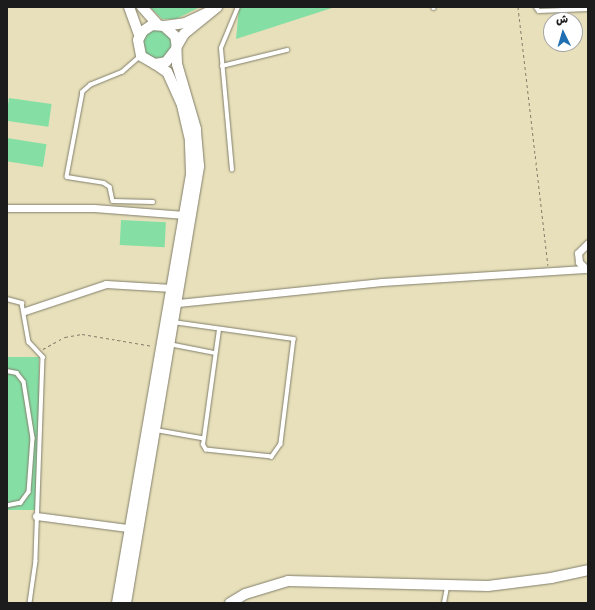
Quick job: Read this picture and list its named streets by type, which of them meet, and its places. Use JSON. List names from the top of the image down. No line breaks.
{"north":"top"}
